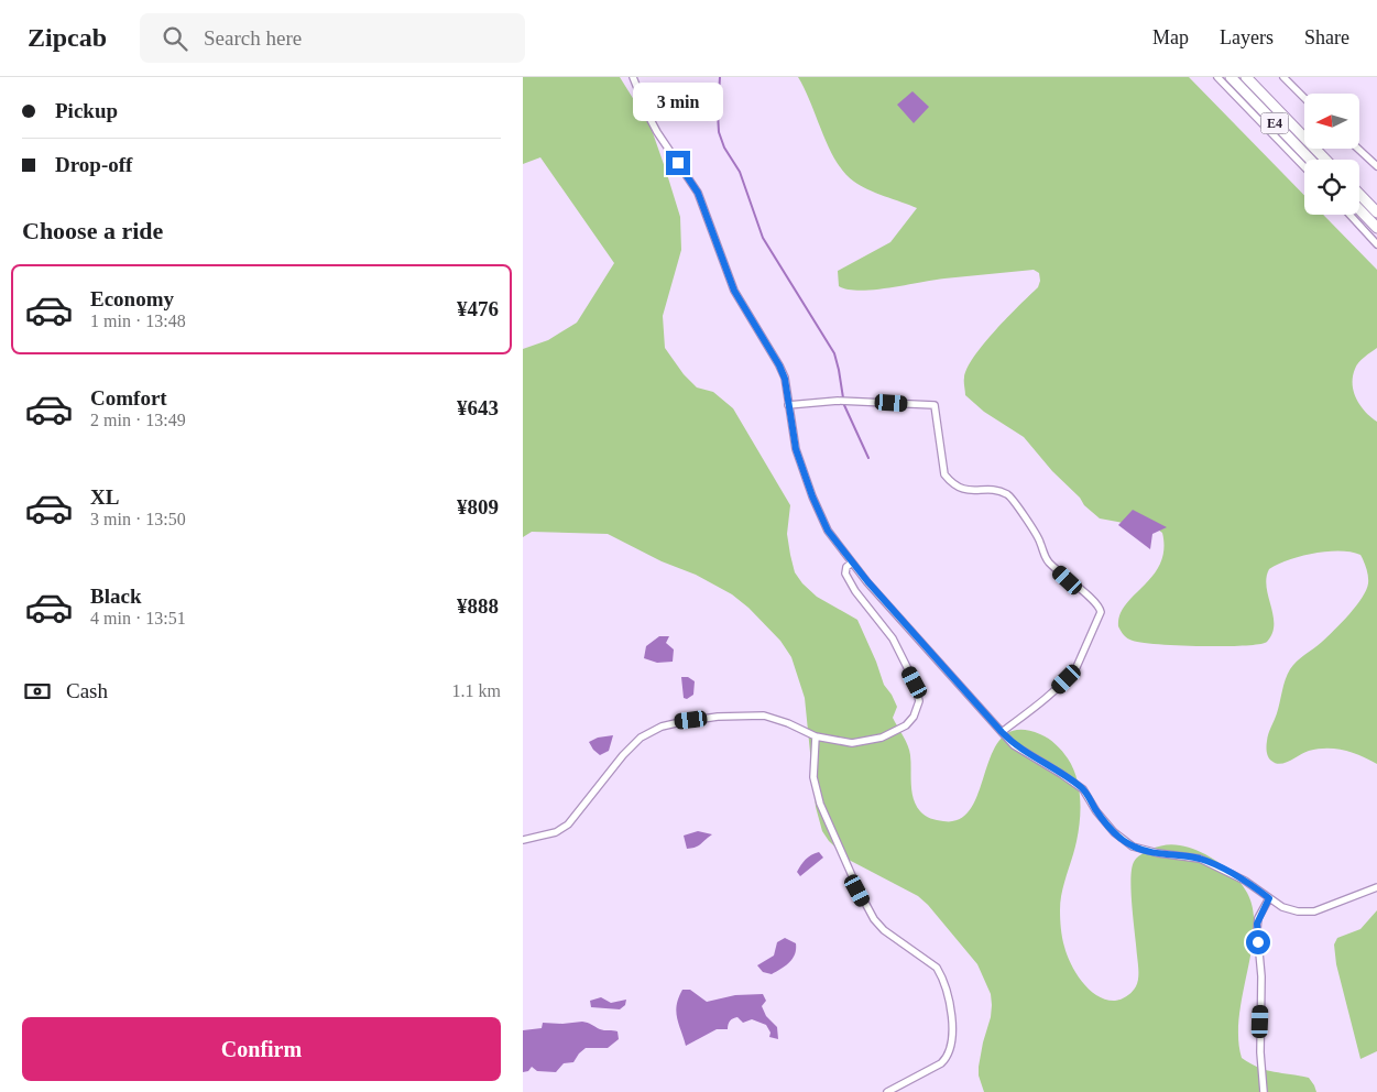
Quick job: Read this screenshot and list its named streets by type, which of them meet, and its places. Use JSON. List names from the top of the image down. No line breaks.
{"streets":{"highway":["E4"]},"north":"left","page":{"header":"Zipcab","search":"Search here","nav":["Map","Layers","Share"],"banner":["Pickup","Drop-off"],"bubble":"3 min","heading":"Choose a ride","list":[{"name":"Economy","note":"1 min · 13:48","value":"¥476"},{"name":"Comfort","note":"2 min · 13:49","value":"¥643"},{"name":"XL","note":"3 min · 13:50","value":"¥809"},{"name":"Black","note":"4 min · 13:51","value":"¥888"}],"pay":["Cash","1.1 km"],"buttons":"Confirm"}}
